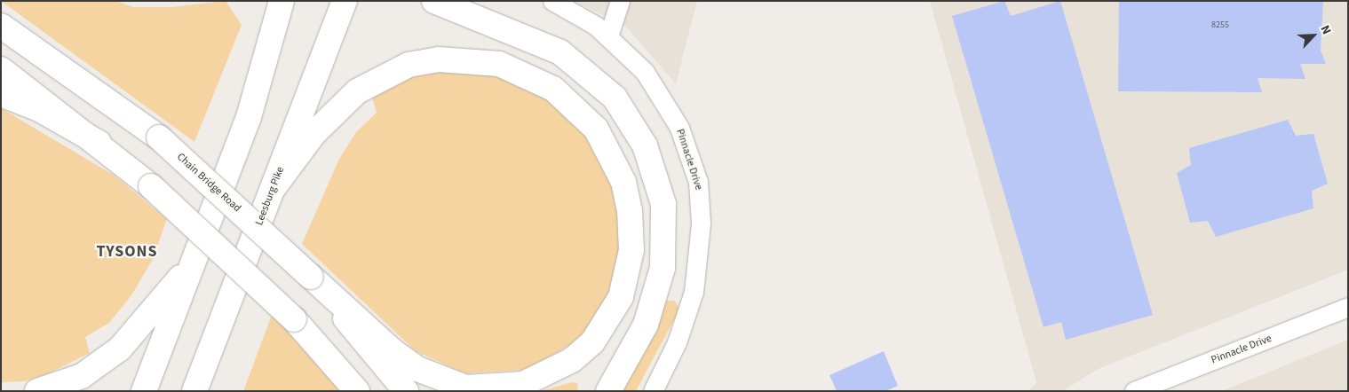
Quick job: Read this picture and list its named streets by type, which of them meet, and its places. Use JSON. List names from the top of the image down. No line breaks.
{"streets":{"main road":["Chain Bridge Road","Leesburg Pike"],"street":["Pinnacle Drive"]},"districts":["TYSONS"],"house_numbers":["8255"],"north":"top right"}
